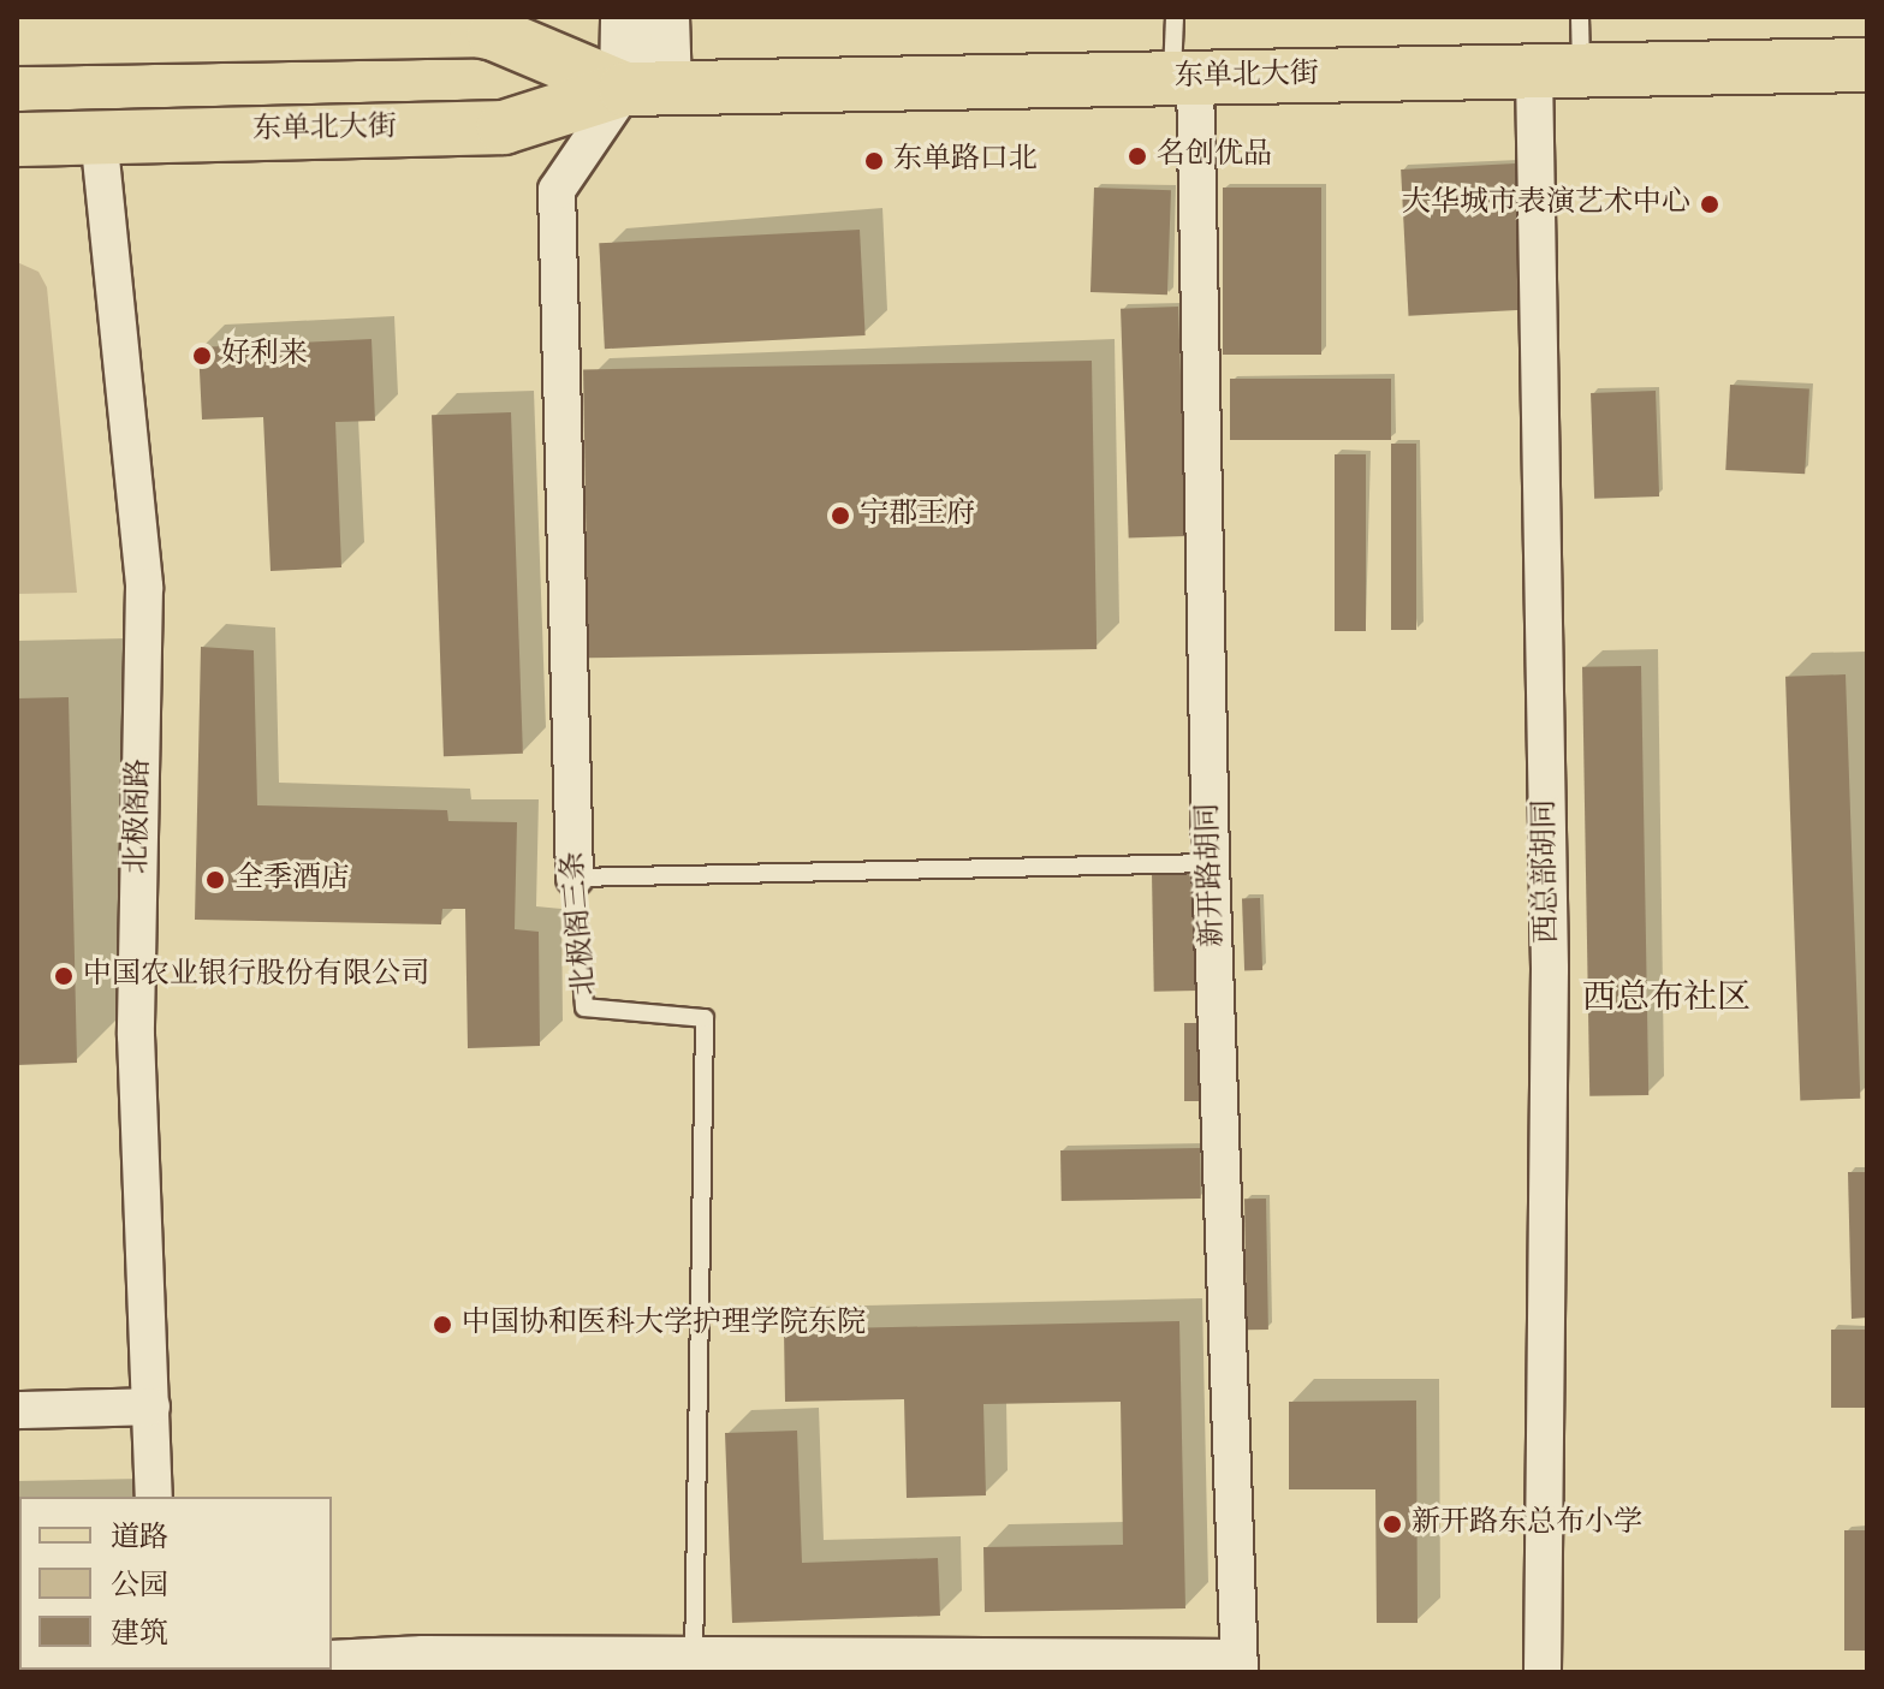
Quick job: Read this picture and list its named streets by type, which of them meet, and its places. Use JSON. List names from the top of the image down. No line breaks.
{"streets":{"main road":["东单北大街"],"street":["北极阁路","西总部胡同","新开路胡同","北极阁三条"]},"crossings":[["东单北大街","北极阁路"],["东单北大街","西总部胡同"],["东单北大街","新开路胡同"],["东单北大街","北极阁三条"]],"districts":["西总布社区"],"places":["名创优品","东单路口北","大华城市表演艺术中心","好利来","宁郡王府","全季酒店","中国农业银行股份有限公司","中国协和医科大学护理学院东院","新开路东总布小学"],"legend":["道路","公园","建筑"]}
